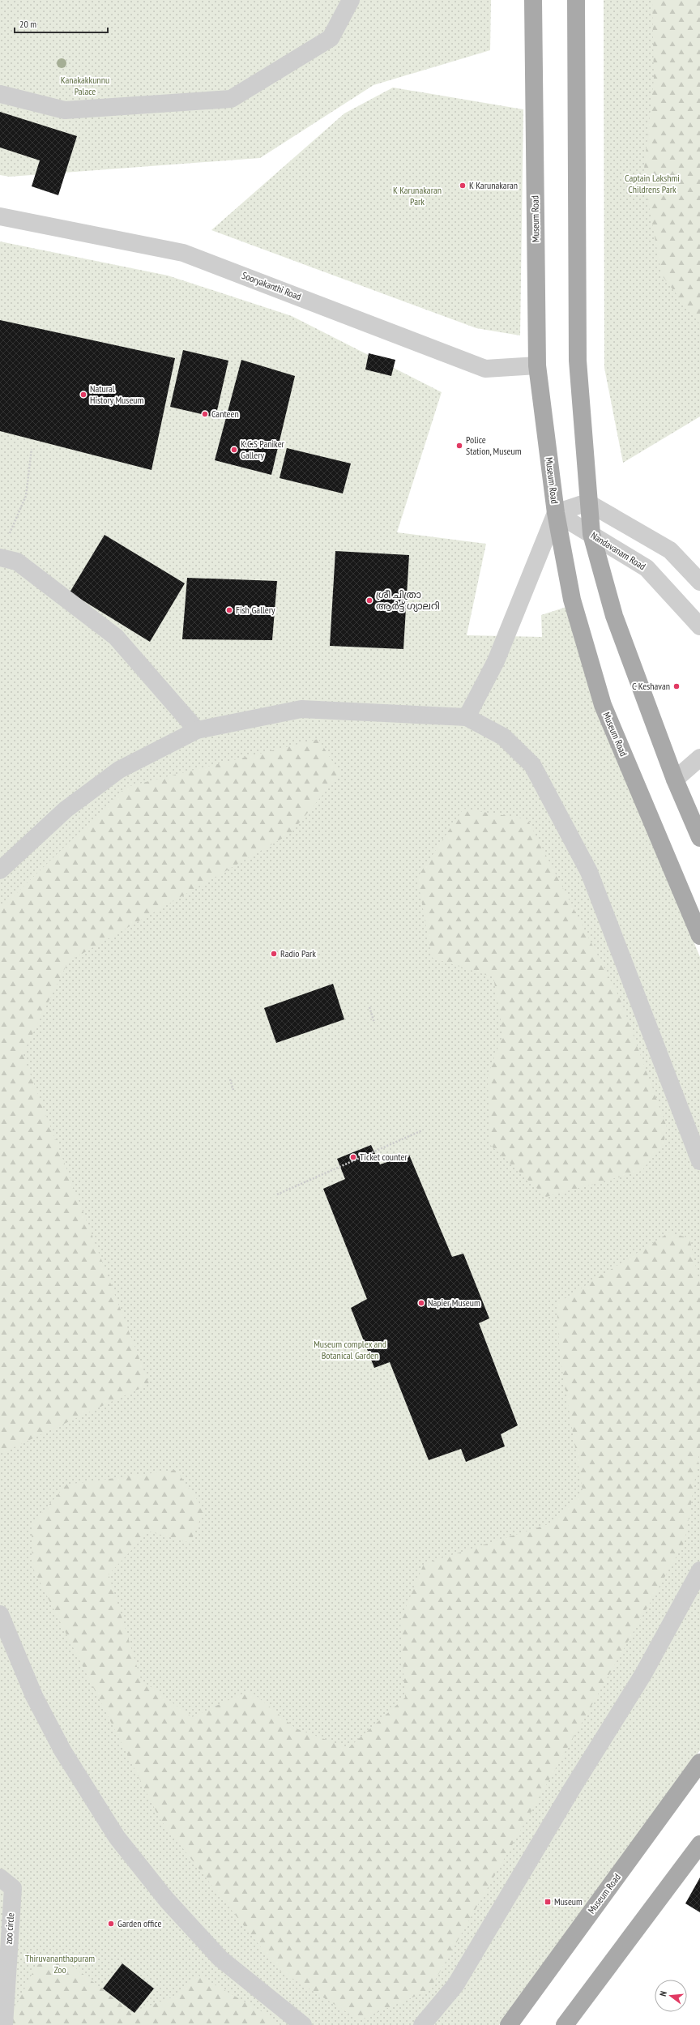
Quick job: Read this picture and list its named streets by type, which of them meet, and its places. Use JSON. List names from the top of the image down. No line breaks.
{"streets":{"main road":["Museum Road"],"street":["Sooryakanthi Road","Nandavanam Road","zoo circle"]},"crossings":[["Museum Road","Sooryakanthi Road"],["Museum Road","Nandavanam Road"]],"parks":["Kanakakkunnu Palace","Captain Lakshmi Childrens Park","K Karunakaran Park","Museum complex and Botanical Garden","Thiruvananthapuram Zoo"],"places":{"other":["K Karunakaran","Natural History Museum","Canteen","Police Station, Museum","K.C.S Paniker Gallery","ശ്രീ ചിത്രാ ആർട്ട് ഗ്യാലറി","Fish Gallery","C Keshavan","Radio Park","Ticket counter","Napier Museum","Garden office"],"transit":["Museum"]},"scale_bar":"20 m","north":"left"}
